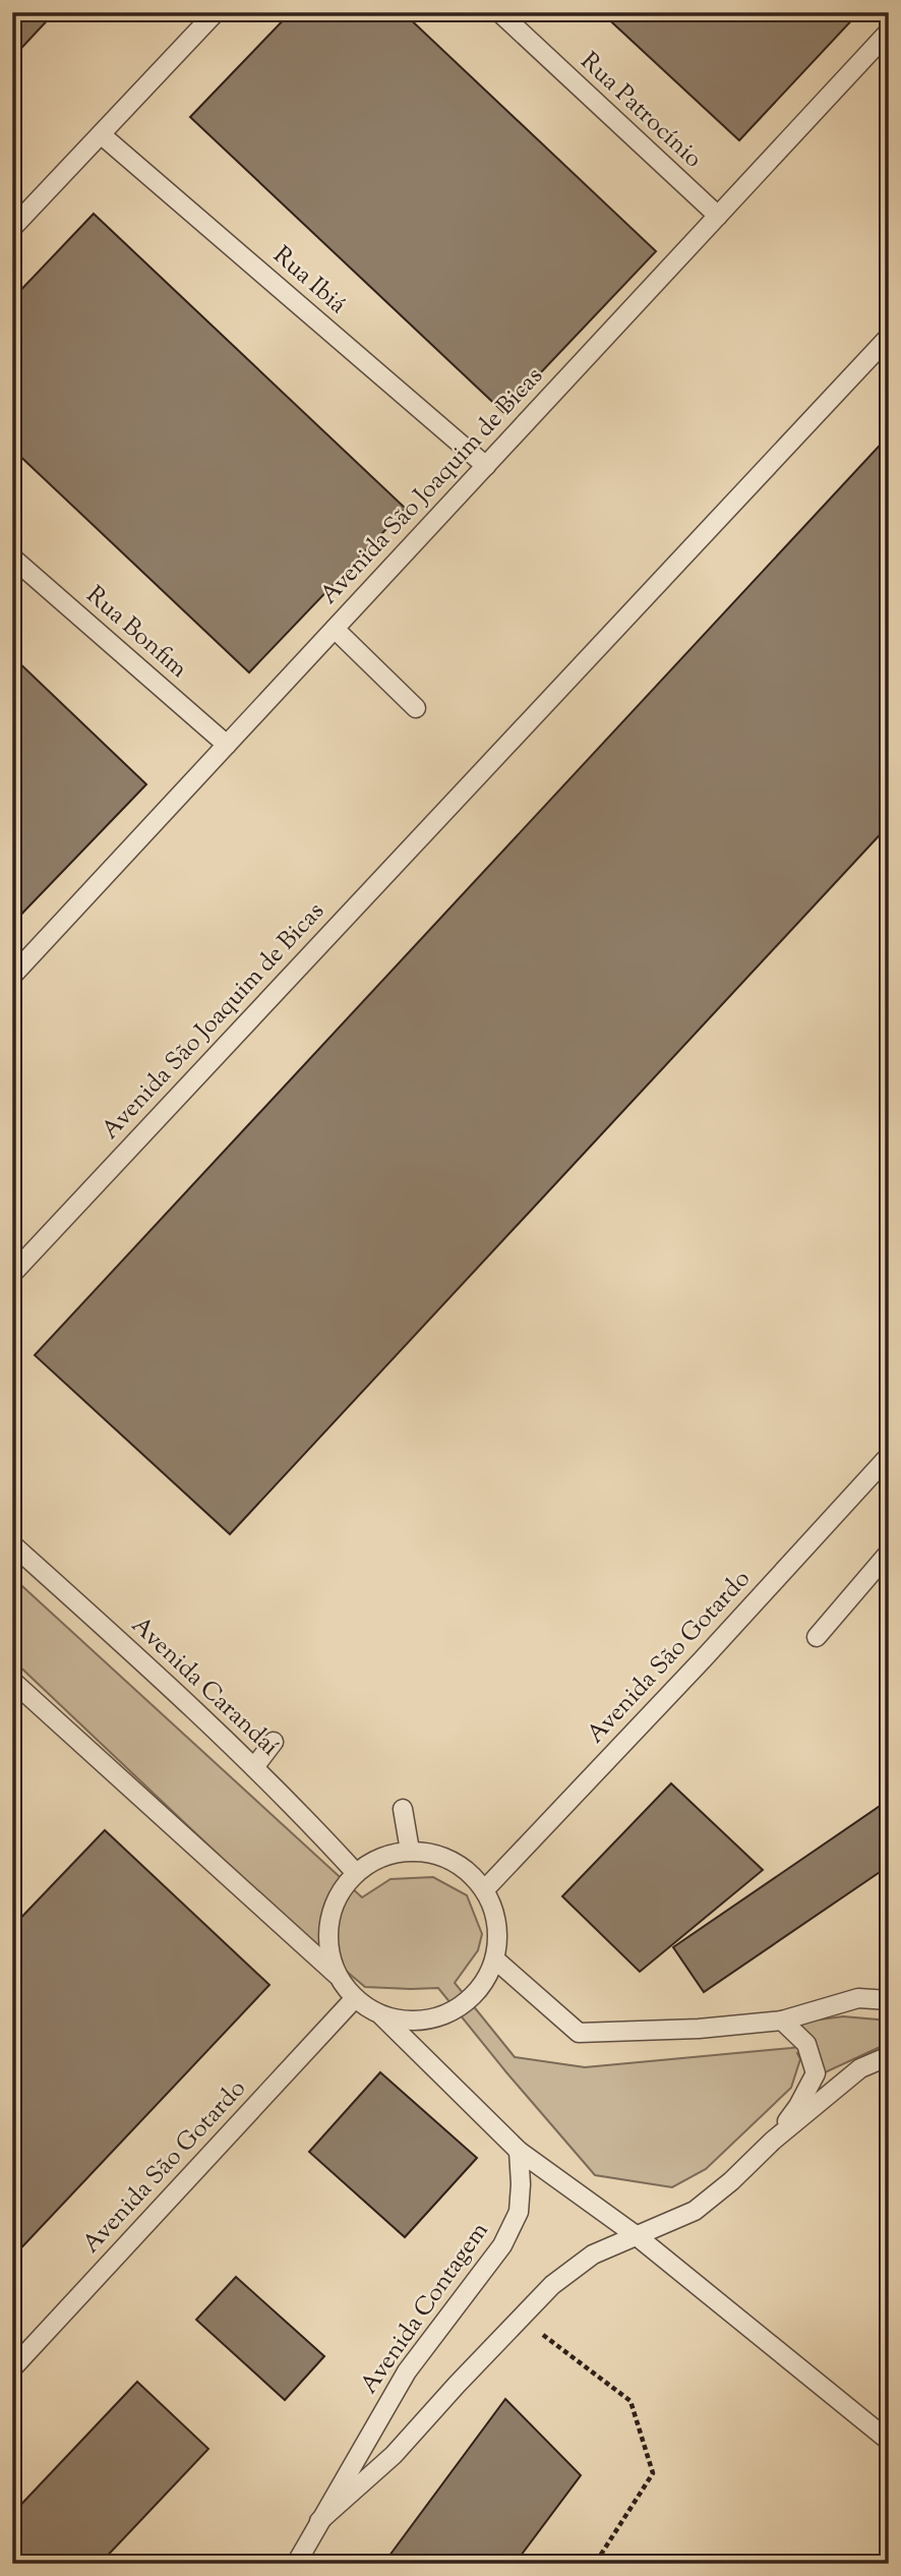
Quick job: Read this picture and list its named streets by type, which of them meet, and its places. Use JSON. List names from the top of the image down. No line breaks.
{"streets":{"lane":["Rua Patrocínio","Rua Ibiá","Avenida São Joaquim de Bicas","Rua Bonfim","Avenida São Gotardo","Avenida Carandaí","Avenida Contagem"]},"crossings":[["Rua Patrocínio","Avenida São Joaquim de Bicas"],["Rua Ibiá","Avenida São Joaquim de Bicas"],["Avenida São Joaquim de Bicas","Rua Bonfim"],["Avenida São Gotardo","Avenida Carandaí"]]}
